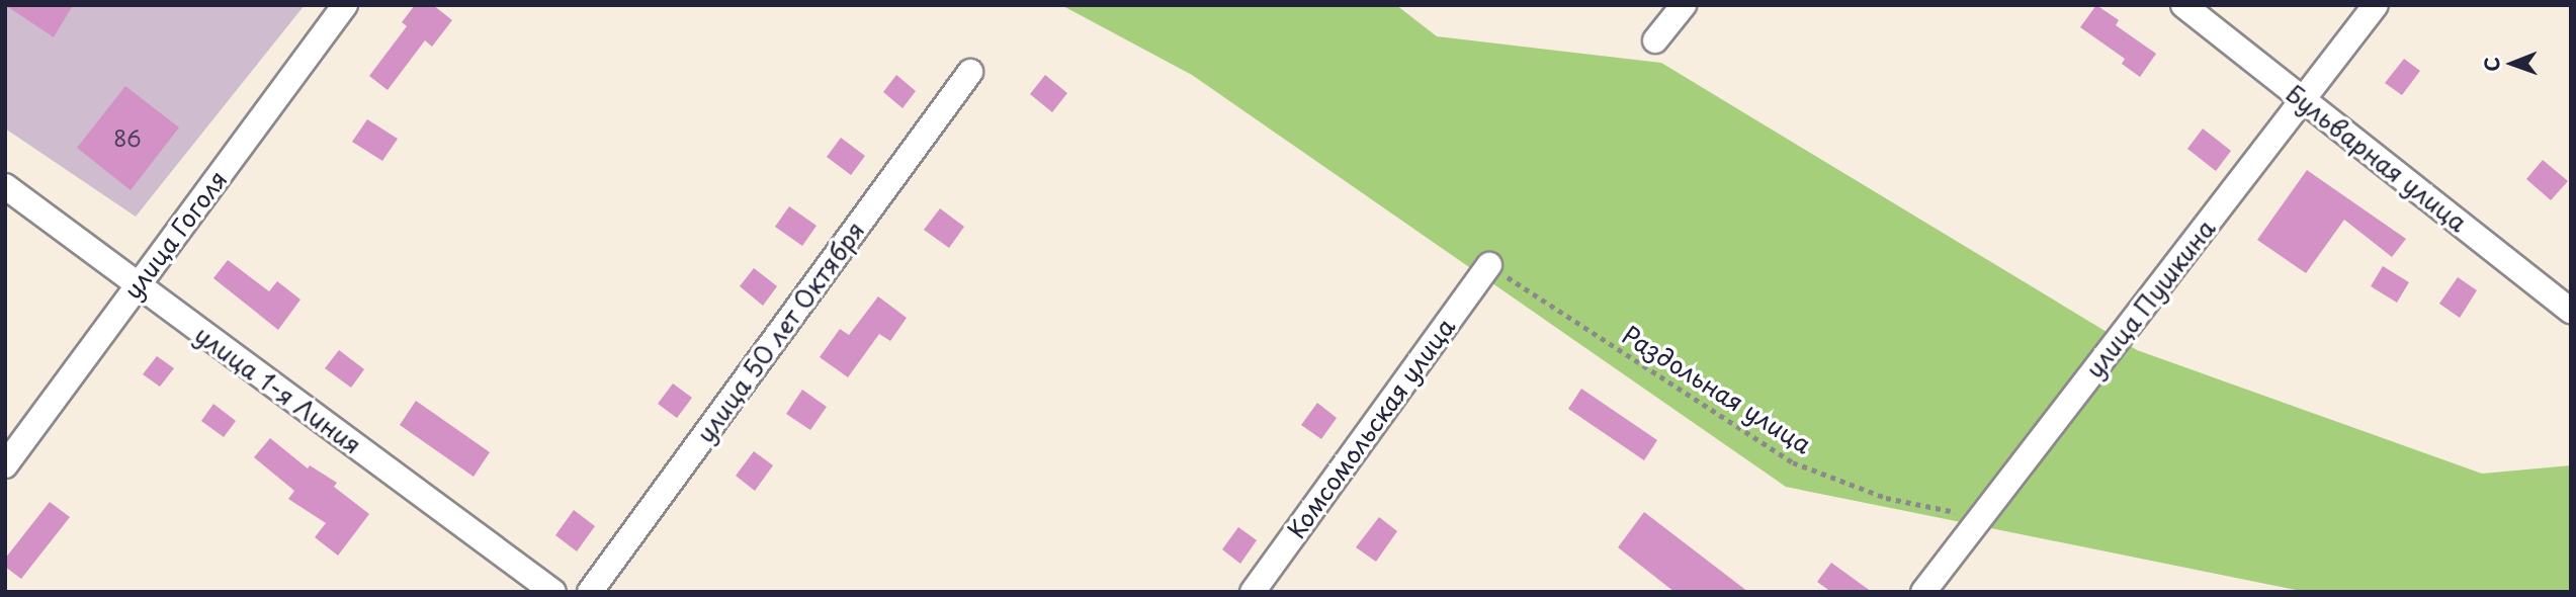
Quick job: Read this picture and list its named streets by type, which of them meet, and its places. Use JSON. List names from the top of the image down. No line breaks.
{"streets":{"street":["Бульварная улица","улица Гоголя","улица Пушкина","улица 50 лет Октября","улица 1-я Линия","Комсомольская улица"],"path":["Раздольная улица"]},"crossings":[["Бульварная улица","улица Пушкина"],["улица Гоголя","улица 1-я Линия"],["улица Пушкина","Раздольная улица"],["Раздольная улица","Комсомольская улица"]],"house_numbers":["86"],"north":"left"}
